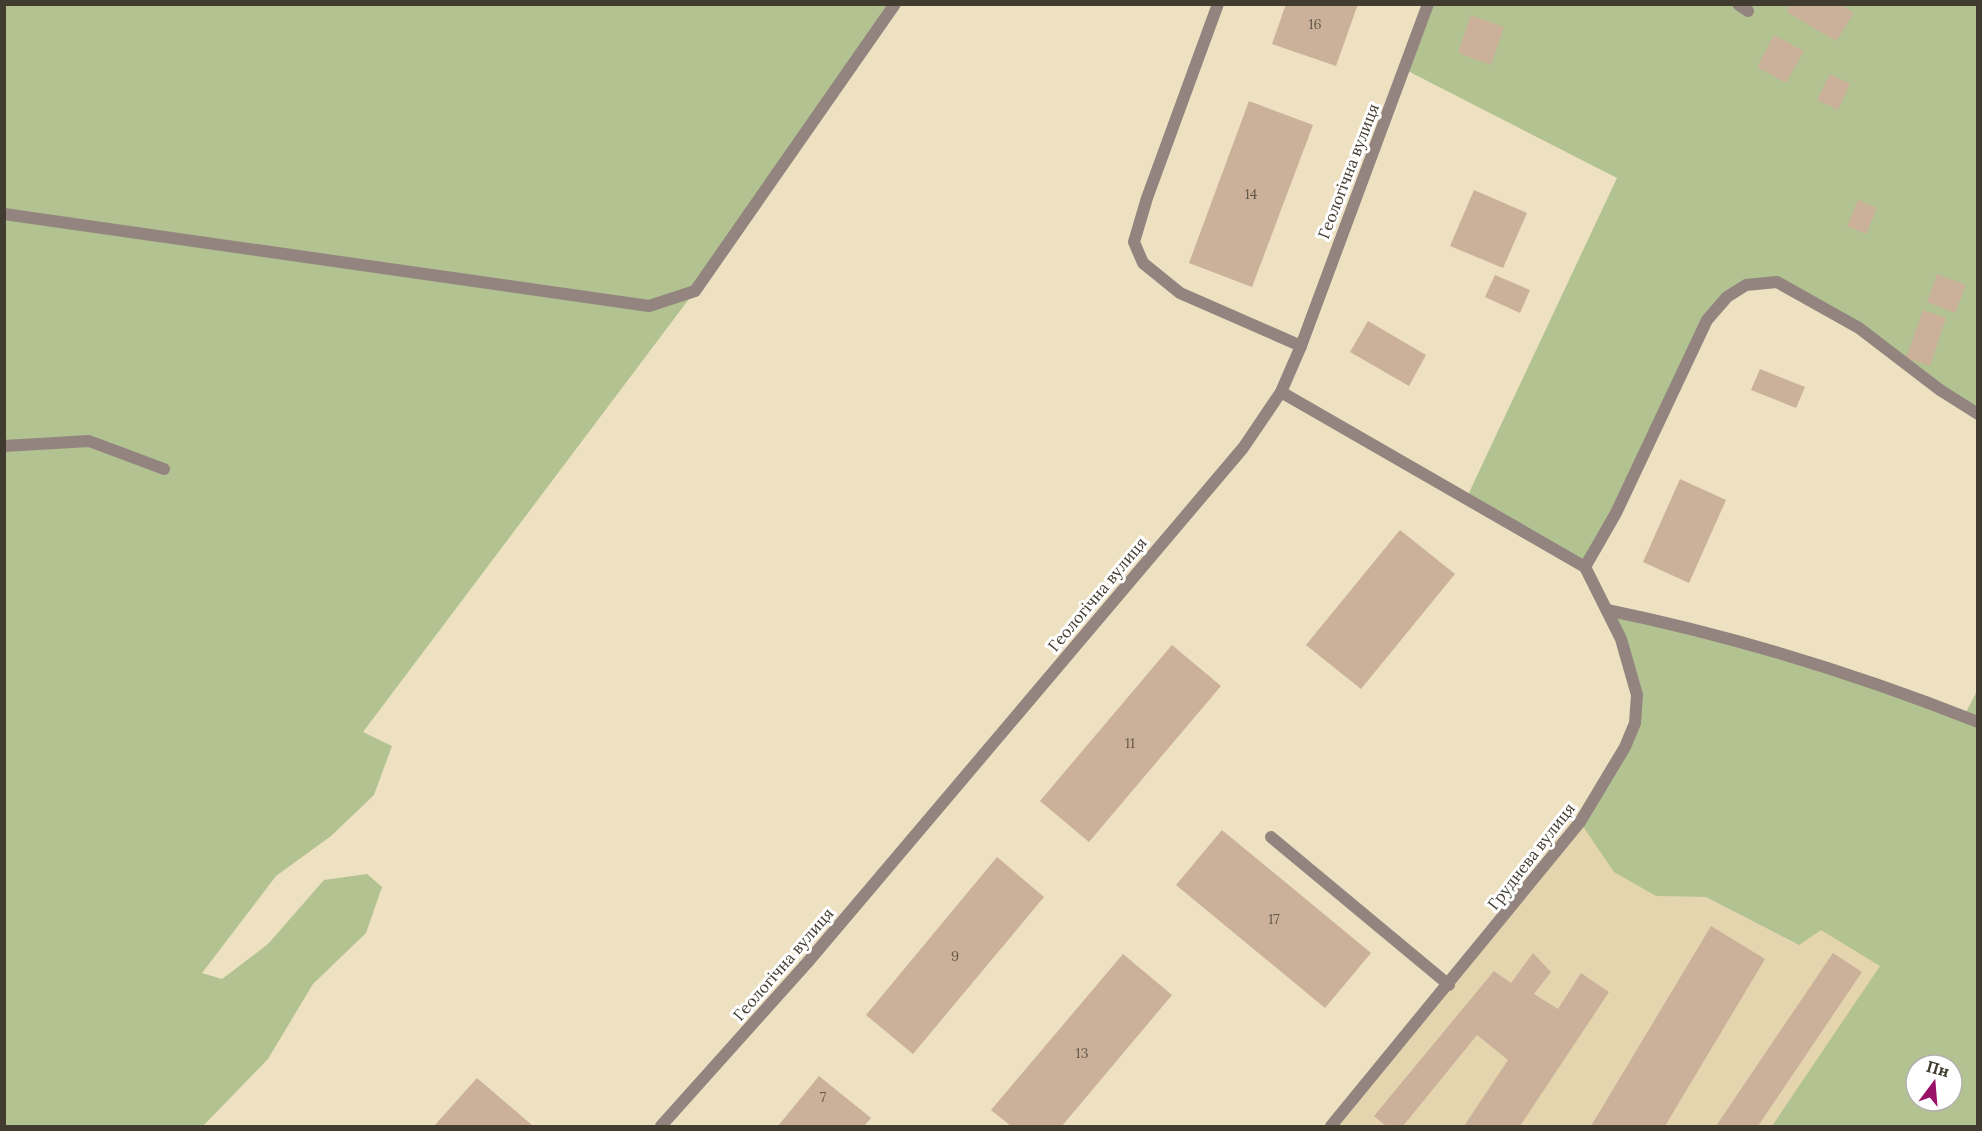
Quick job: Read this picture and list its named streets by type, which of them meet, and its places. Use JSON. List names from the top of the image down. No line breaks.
{"streets":{"street":["Геологічна вулиця","Груднева вулиця"]},"house_numbers":["16","14","11","17","9","13","7"],"north":"top"}
